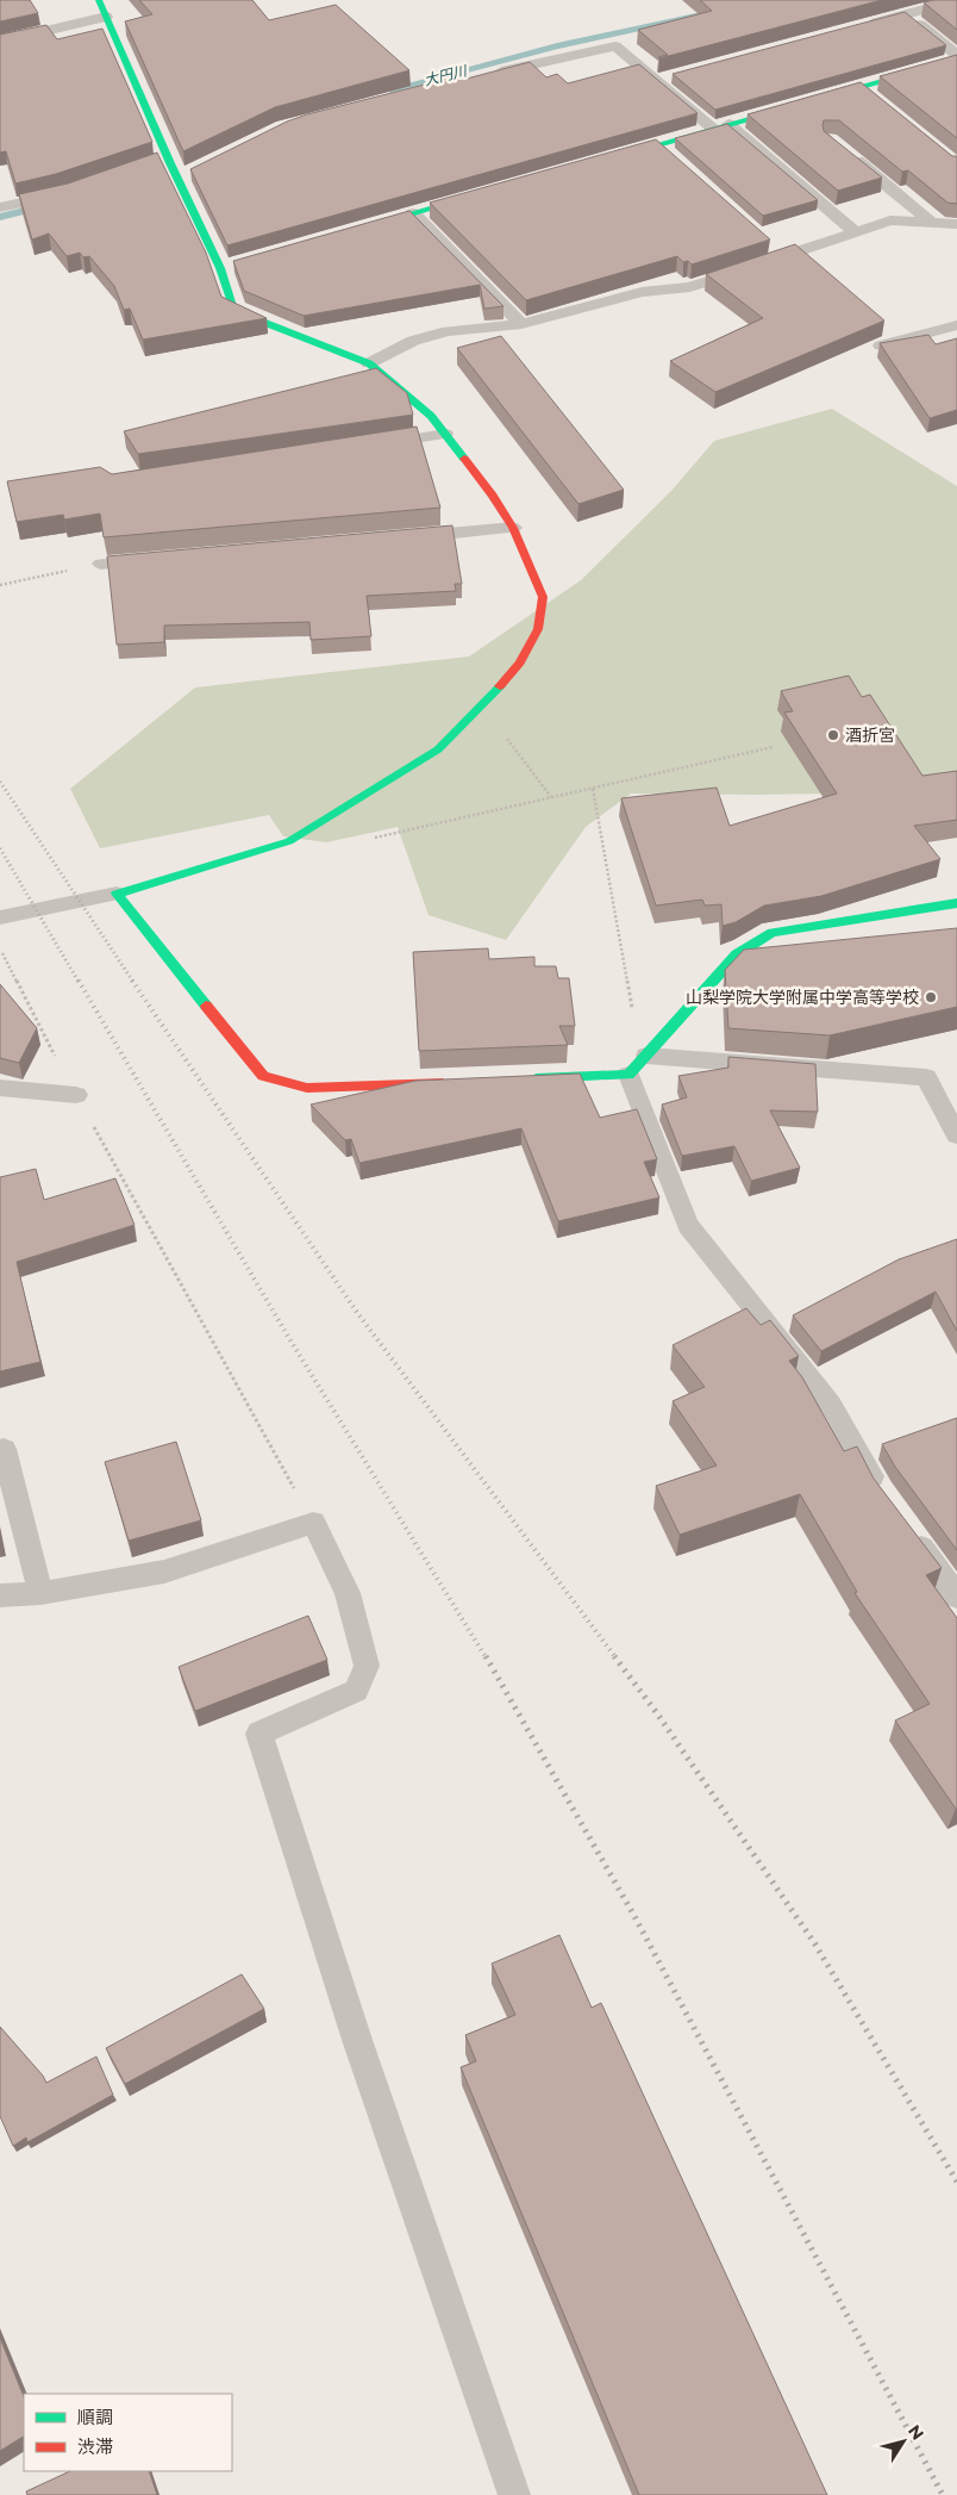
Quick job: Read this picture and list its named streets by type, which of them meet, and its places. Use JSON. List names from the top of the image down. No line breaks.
{"water":["大円川"],"places":["酒折宮","山梨学院大学附属中学高等学校"],"legend":["順調","渋滞"],"north":"top right"}
